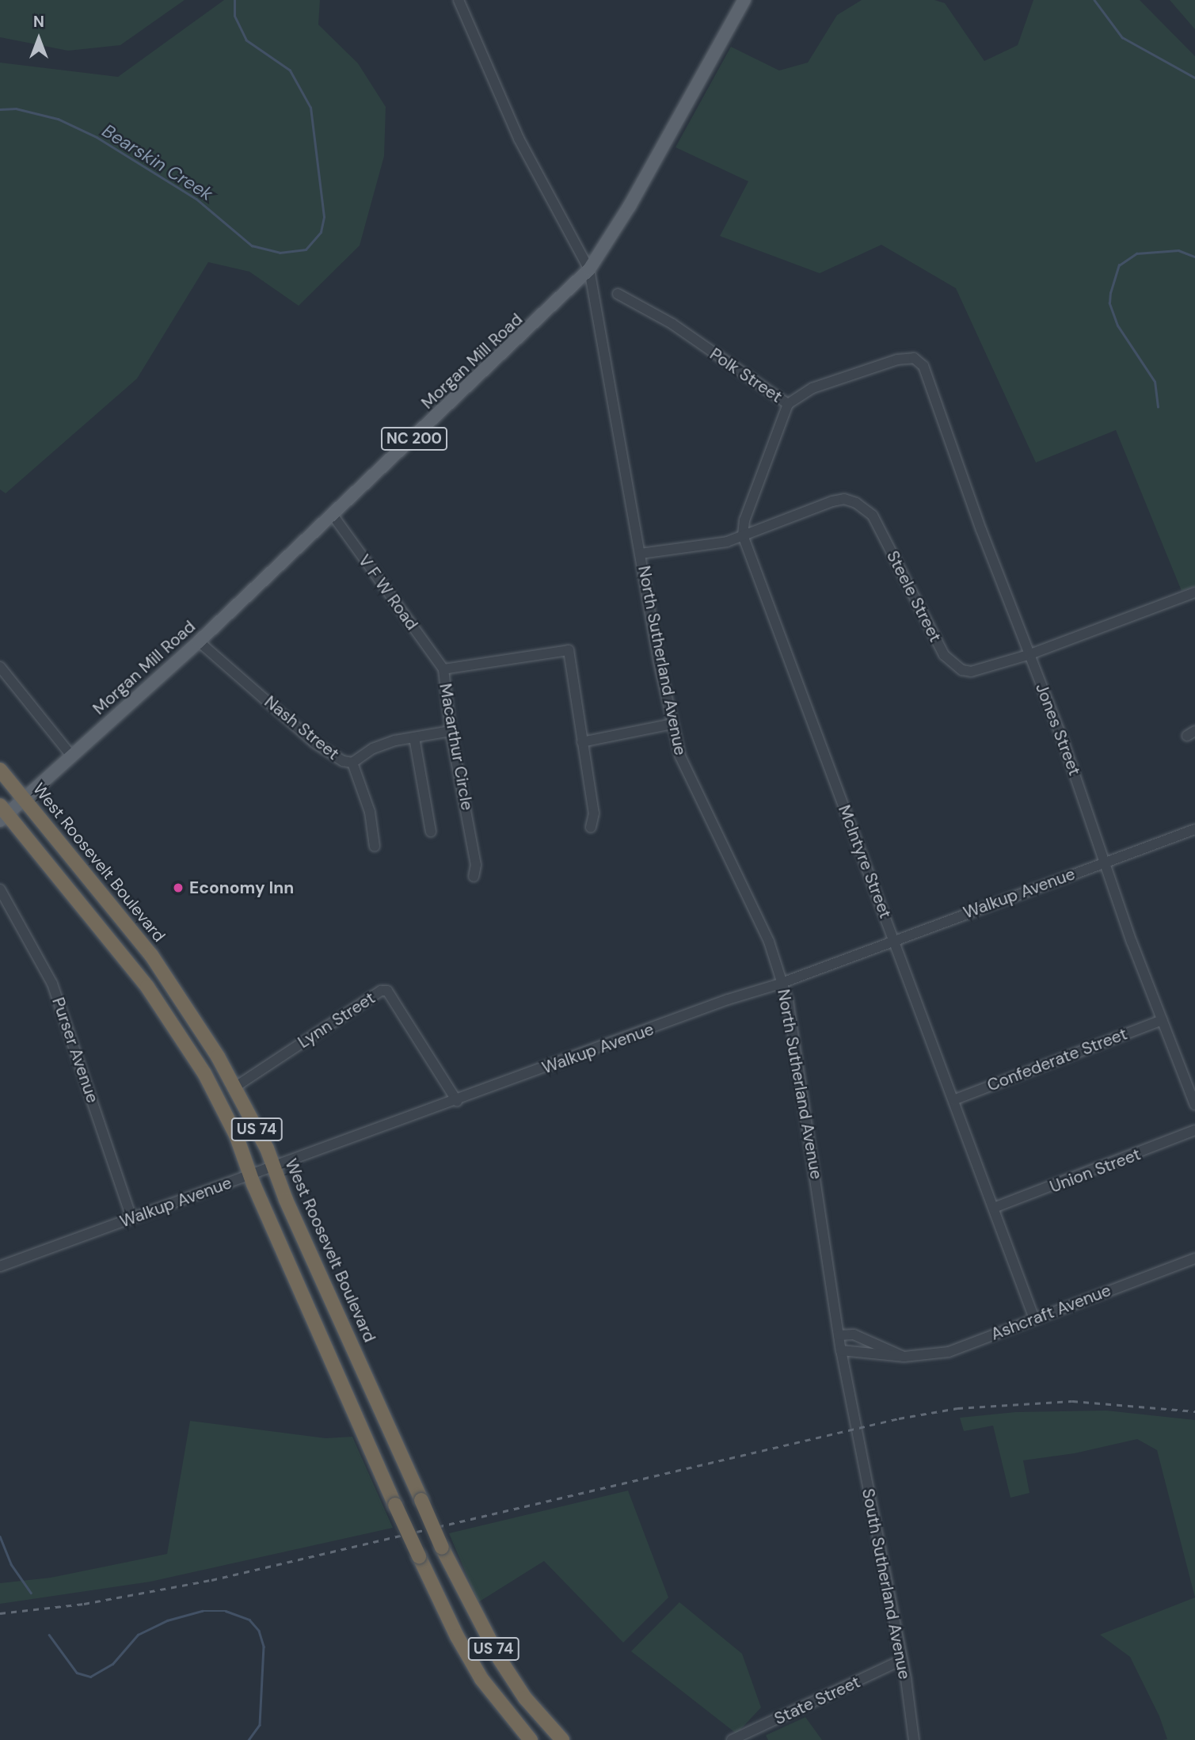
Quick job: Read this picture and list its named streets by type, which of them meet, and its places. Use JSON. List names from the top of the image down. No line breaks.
{"streets":{"highway":["West Roosevelt Boulevard","US 74"],"main road":["Morgan Mill Road","NC 200"],"street":["Polk Street","V F W Road","Steele Street","North Sutherland Avenue","Nash Street","Jones Street","Macarthur Circle","McIntyre Street","Walkup Avenue","Lynn Street","Purser Avenue","Confederate Street","Union Street","Ashcraft Avenue","South Sutherland Avenue","State Street"]},"crossings":[["Morgan Mill Road","V F W Road"],["Morgan Mill Road","North Sutherland Avenue"],["Morgan Mill Road","Nash Street"],["Morgan Mill Road","West Roosevelt Boulevard"],["Morgan Mill Road","US 74"],["Polk Street","Jones Street"],["V F W Road","Macarthur Circle"],["Steele Street","North Sutherland Avenue"],["Steele Street","Jones Street"],["Steele Street","McIntyre Street"],["North Sutherland Avenue","Walkup Avenue"],["North Sutherland Avenue","Ashcraft Avenue"],["North Sutherland Avenue","South Sutherland Avenue"],["Nash Street","Macarthur Circle"],["Jones Street","Walkup Avenue"],["Jones Street","Confederate Street"],["McIntyre Street","Walkup Avenue"],["McIntyre Street","Confederate Street"],["McIntyre Street","Union Street"],["McIntyre Street","Ashcraft Avenue"],["West Roosevelt Boulevard","Walkup Avenue"],["West Roosevelt Boulevard","Lynn Street"],["Walkup Avenue","Lynn Street"],["Walkup Avenue","Purser Avenue"],["Walkup Avenue","US 74"],["South Sutherland Avenue","State Street"]],"water":["Bearskin Creek"],"places":["Economy Inn"],"north":"top"}
